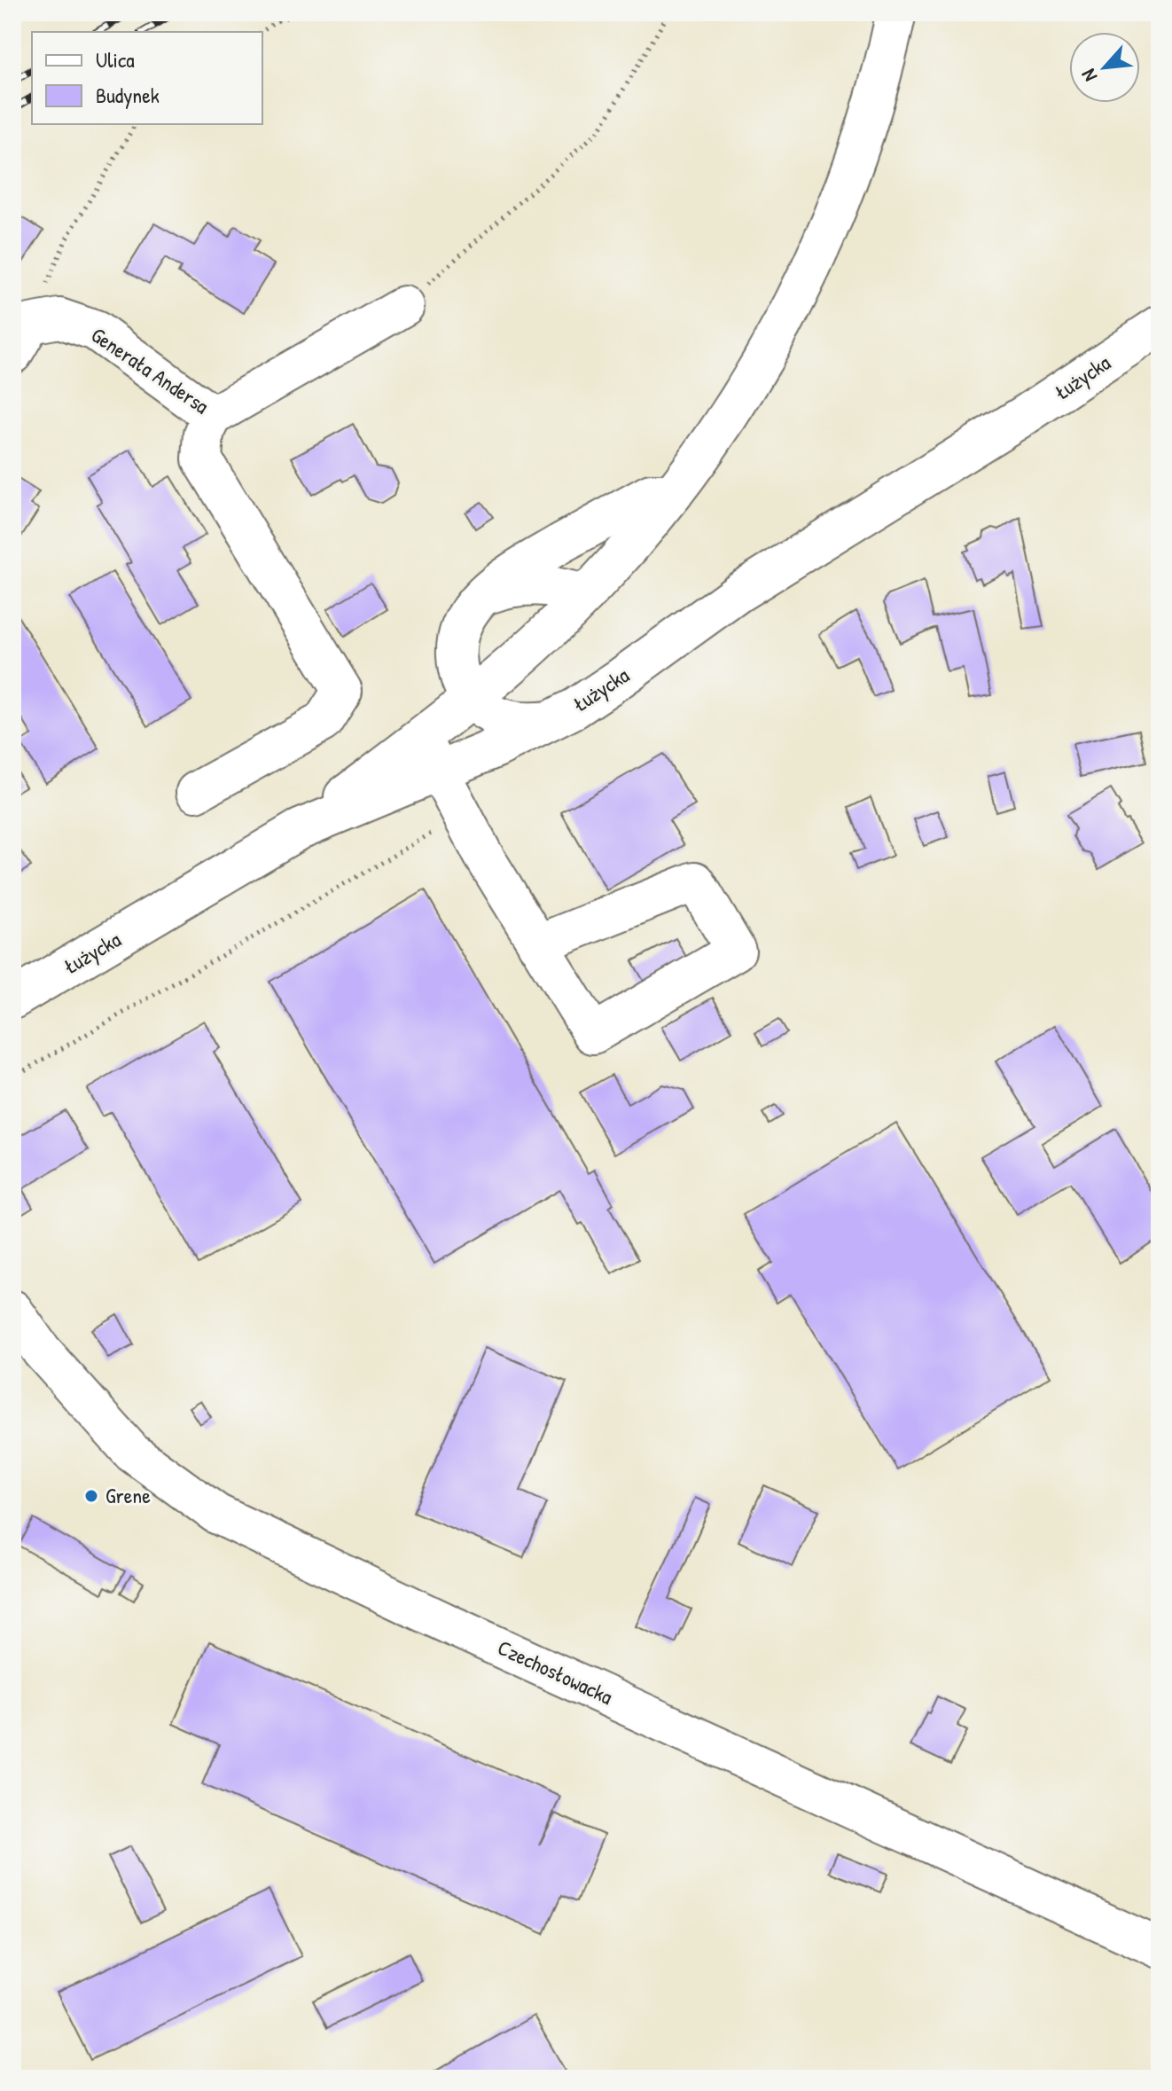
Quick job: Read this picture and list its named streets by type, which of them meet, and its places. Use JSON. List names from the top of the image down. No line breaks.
{"streets":{"street":["Generała Andersa","Łużycka","Czechosłowacka"]},"places":["Grene"],"legend":["Ulica","Budynek"],"north":"bottom left"}
